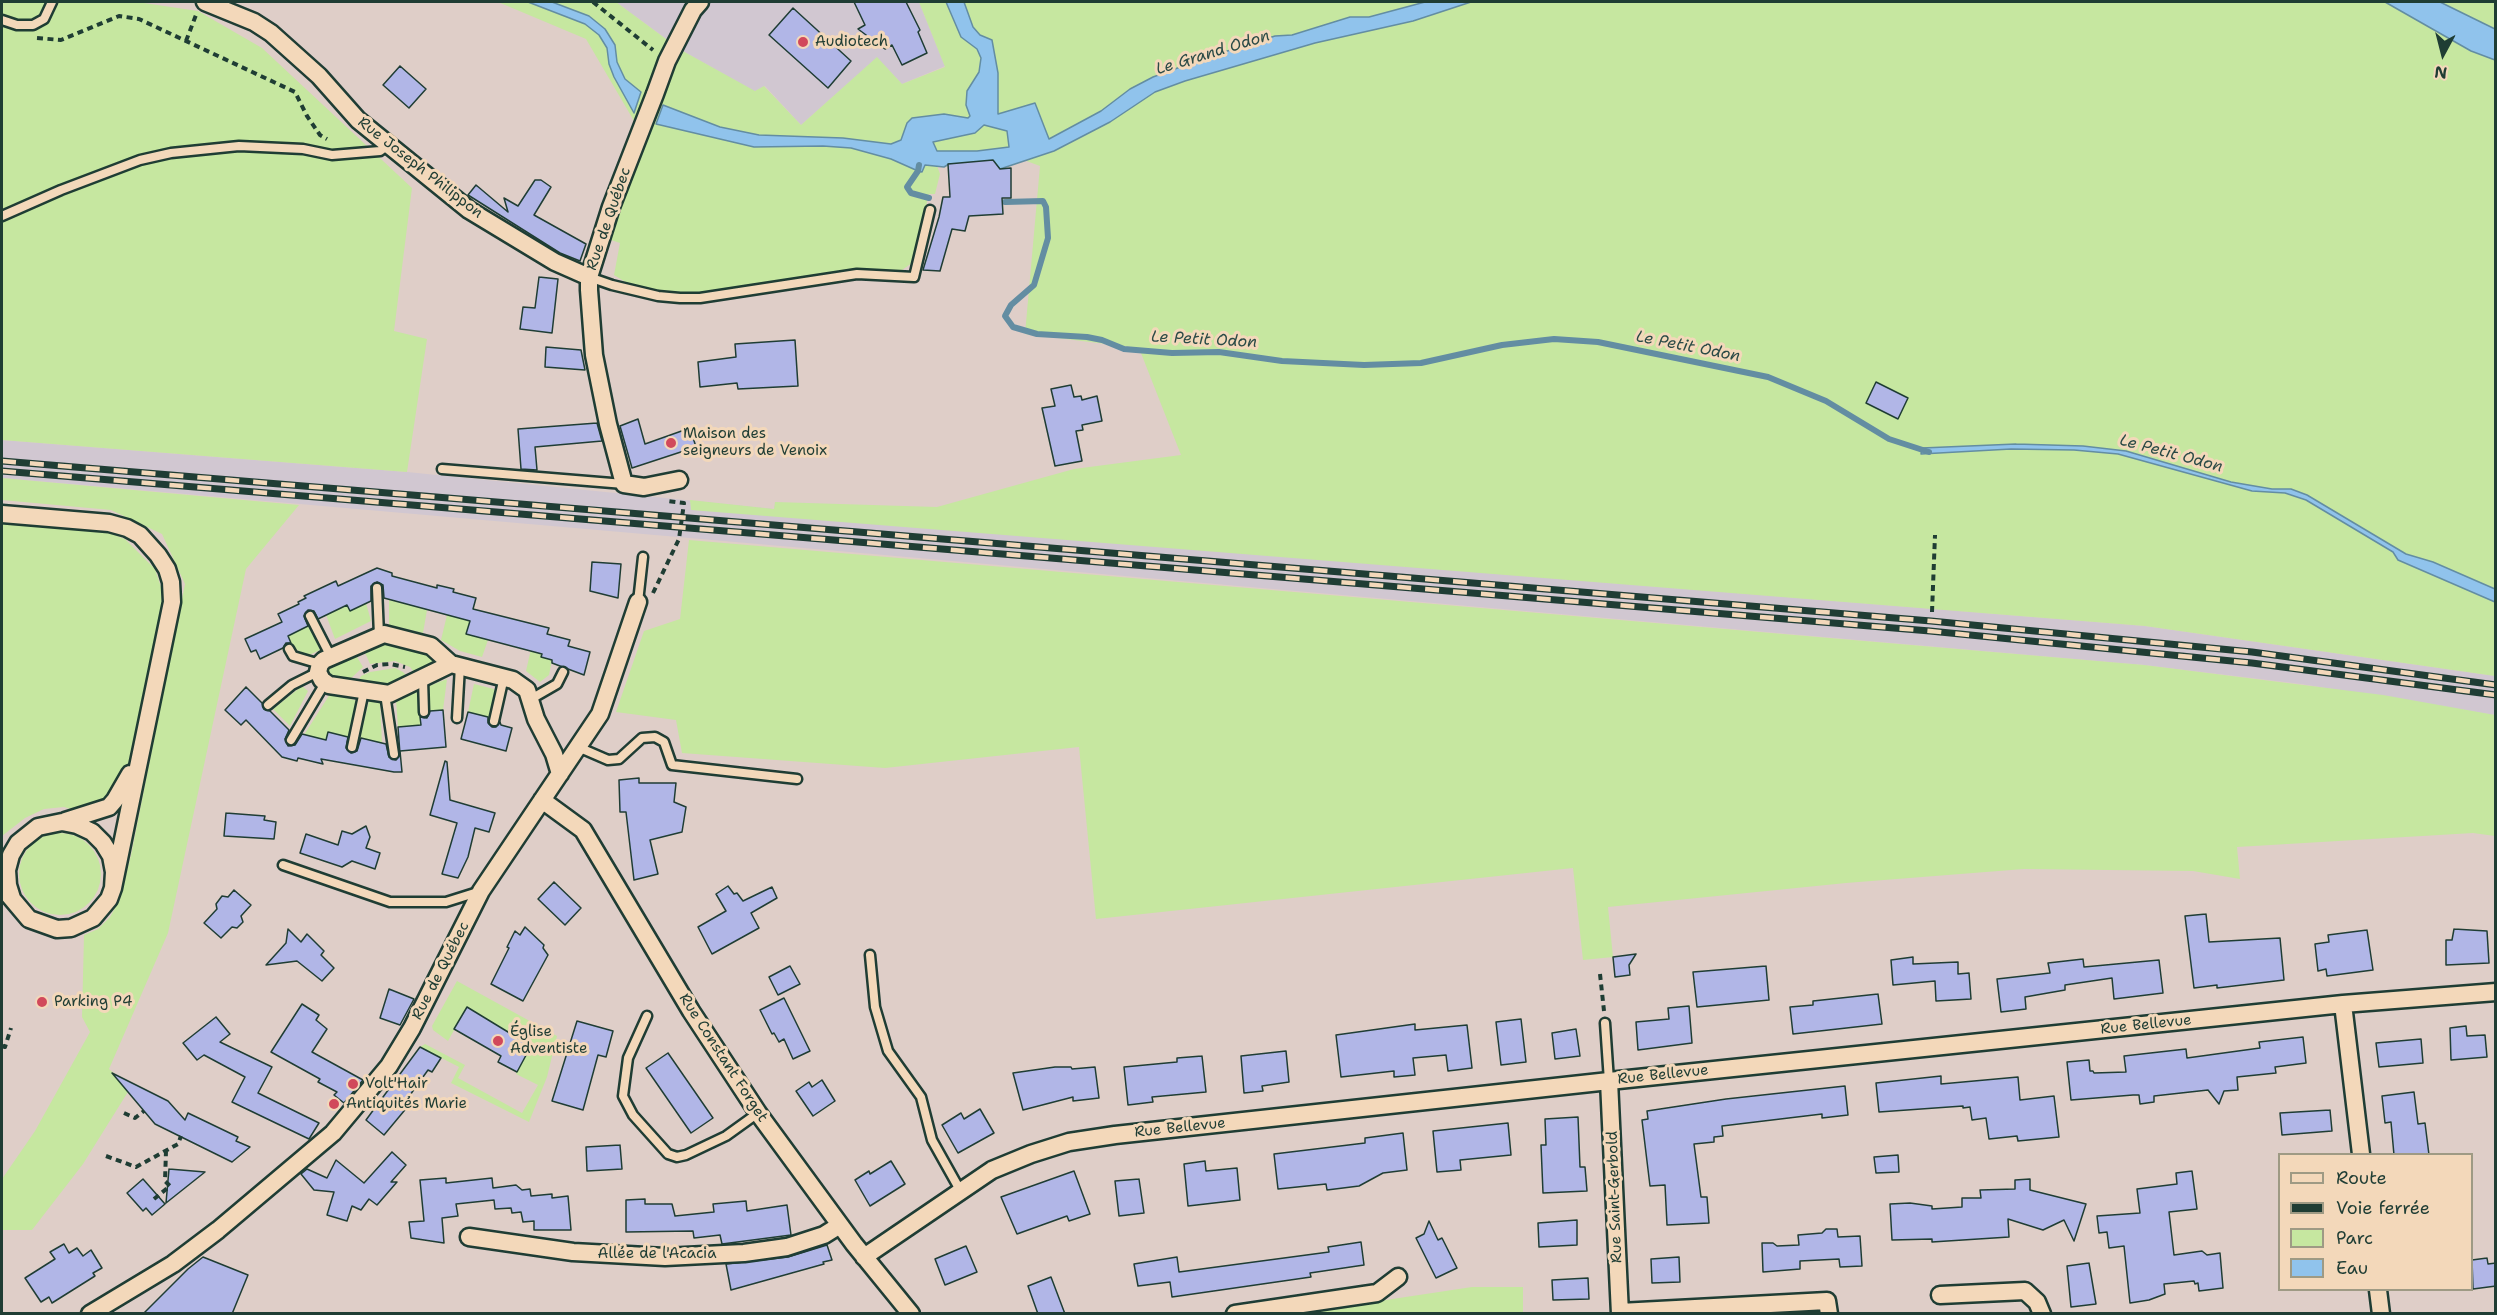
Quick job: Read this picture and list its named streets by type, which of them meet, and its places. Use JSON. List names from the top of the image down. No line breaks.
{"streets":{"street":["Rue Joseph Philippon","Rue de Québec","Rue Bellevue","Rue Constant Forget","Rue Saint-Gerbold","Allée de l'Acacia"]},"crossings":[["Rue Joseph Philippon","Rue de Québec"],["Rue de Québec","Rue Constant Forget"],["Rue Bellevue","Rue Constant Forget"],["Rue Bellevue","Rue Saint-Gerbold"],["Rue Constant Forget","Allée de l'Acacia"]],"water":["Le Grand Odon","Le Petit Odon"],"places":["Audiotech","Maison des seigneurs de Venoix","Parking P4","Église Adventiste","Volt'Hair","Antiquités Marie"],"legend":["Route","Voie ferrée","Parc","Eau"],"north":"bottom"}
